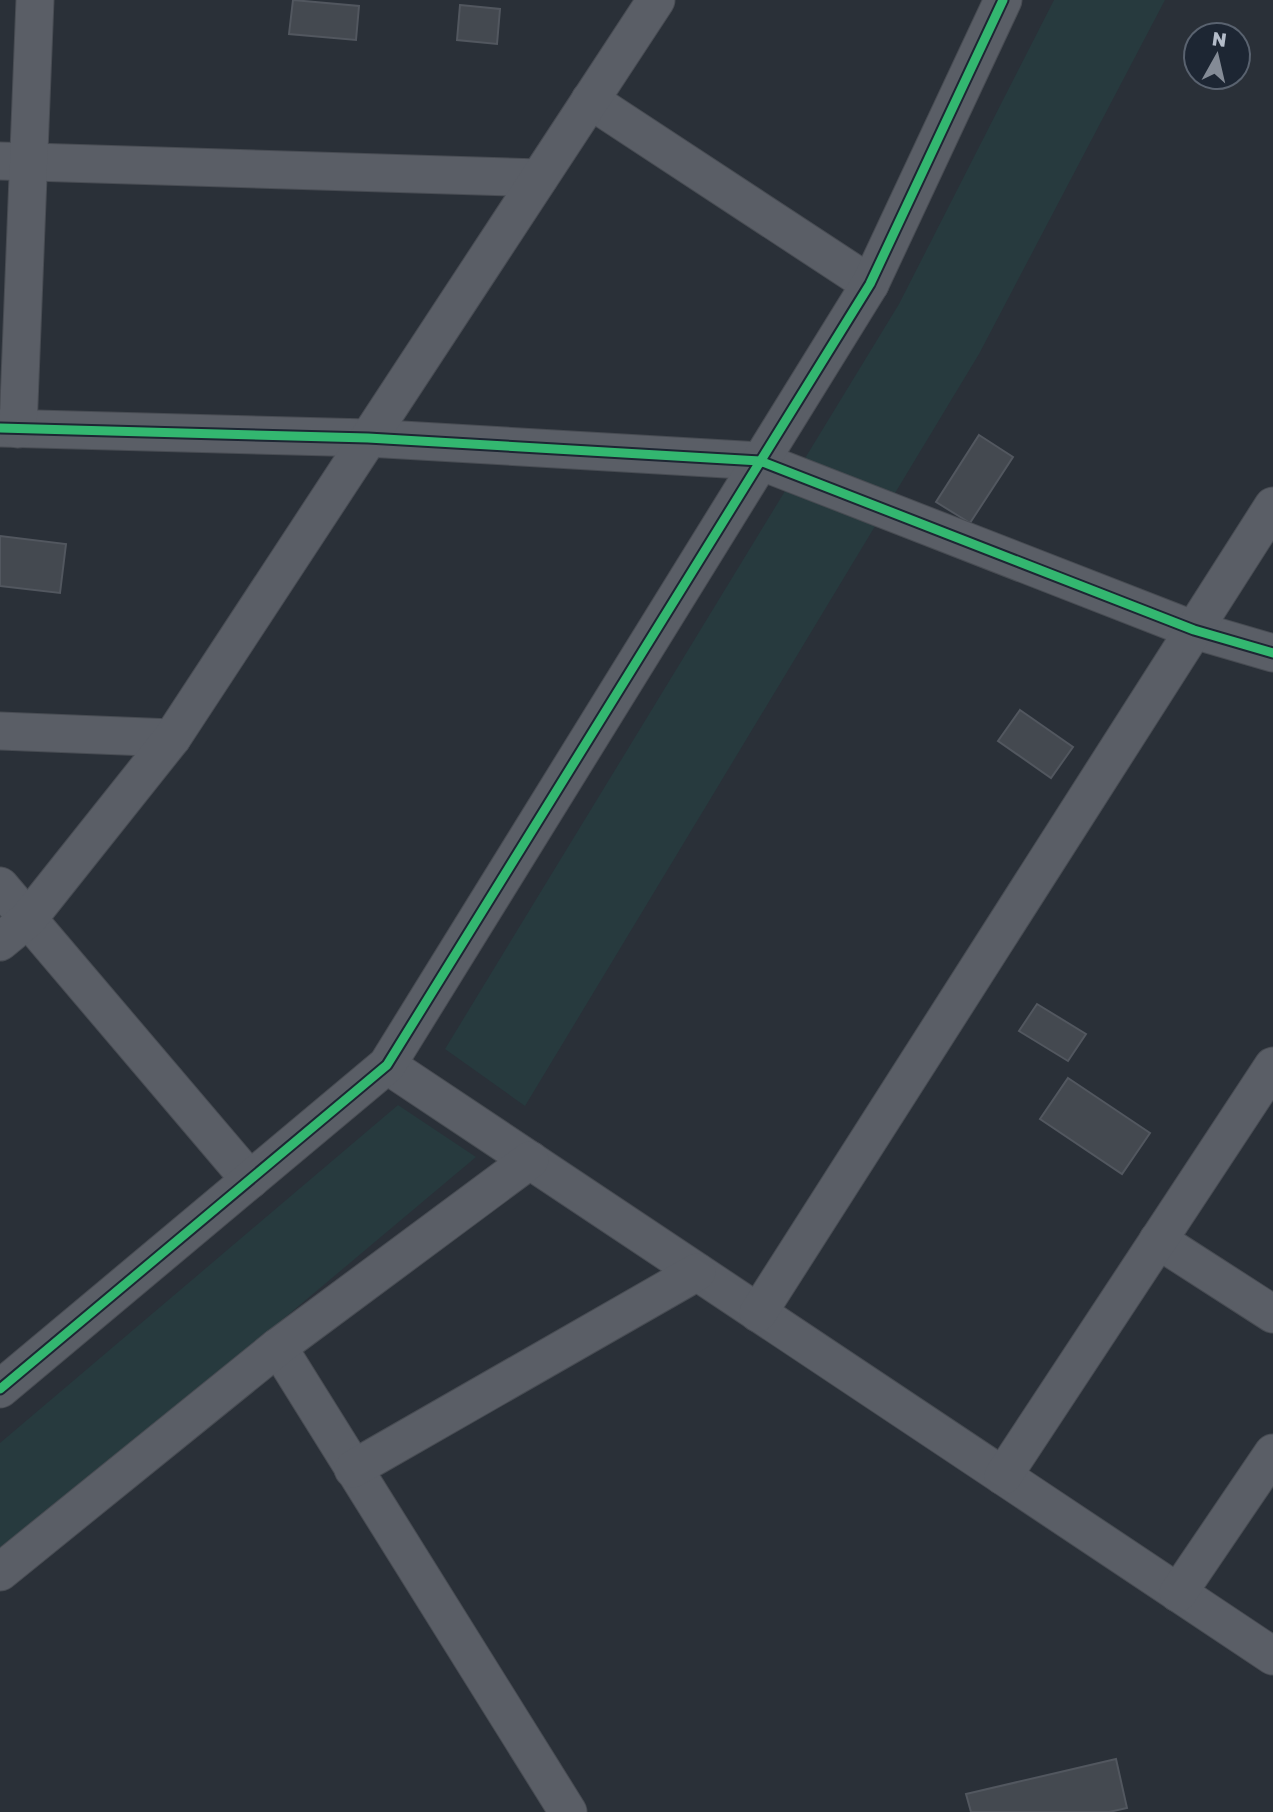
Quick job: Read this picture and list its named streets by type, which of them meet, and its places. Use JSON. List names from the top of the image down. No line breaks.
{"north":"top"}
